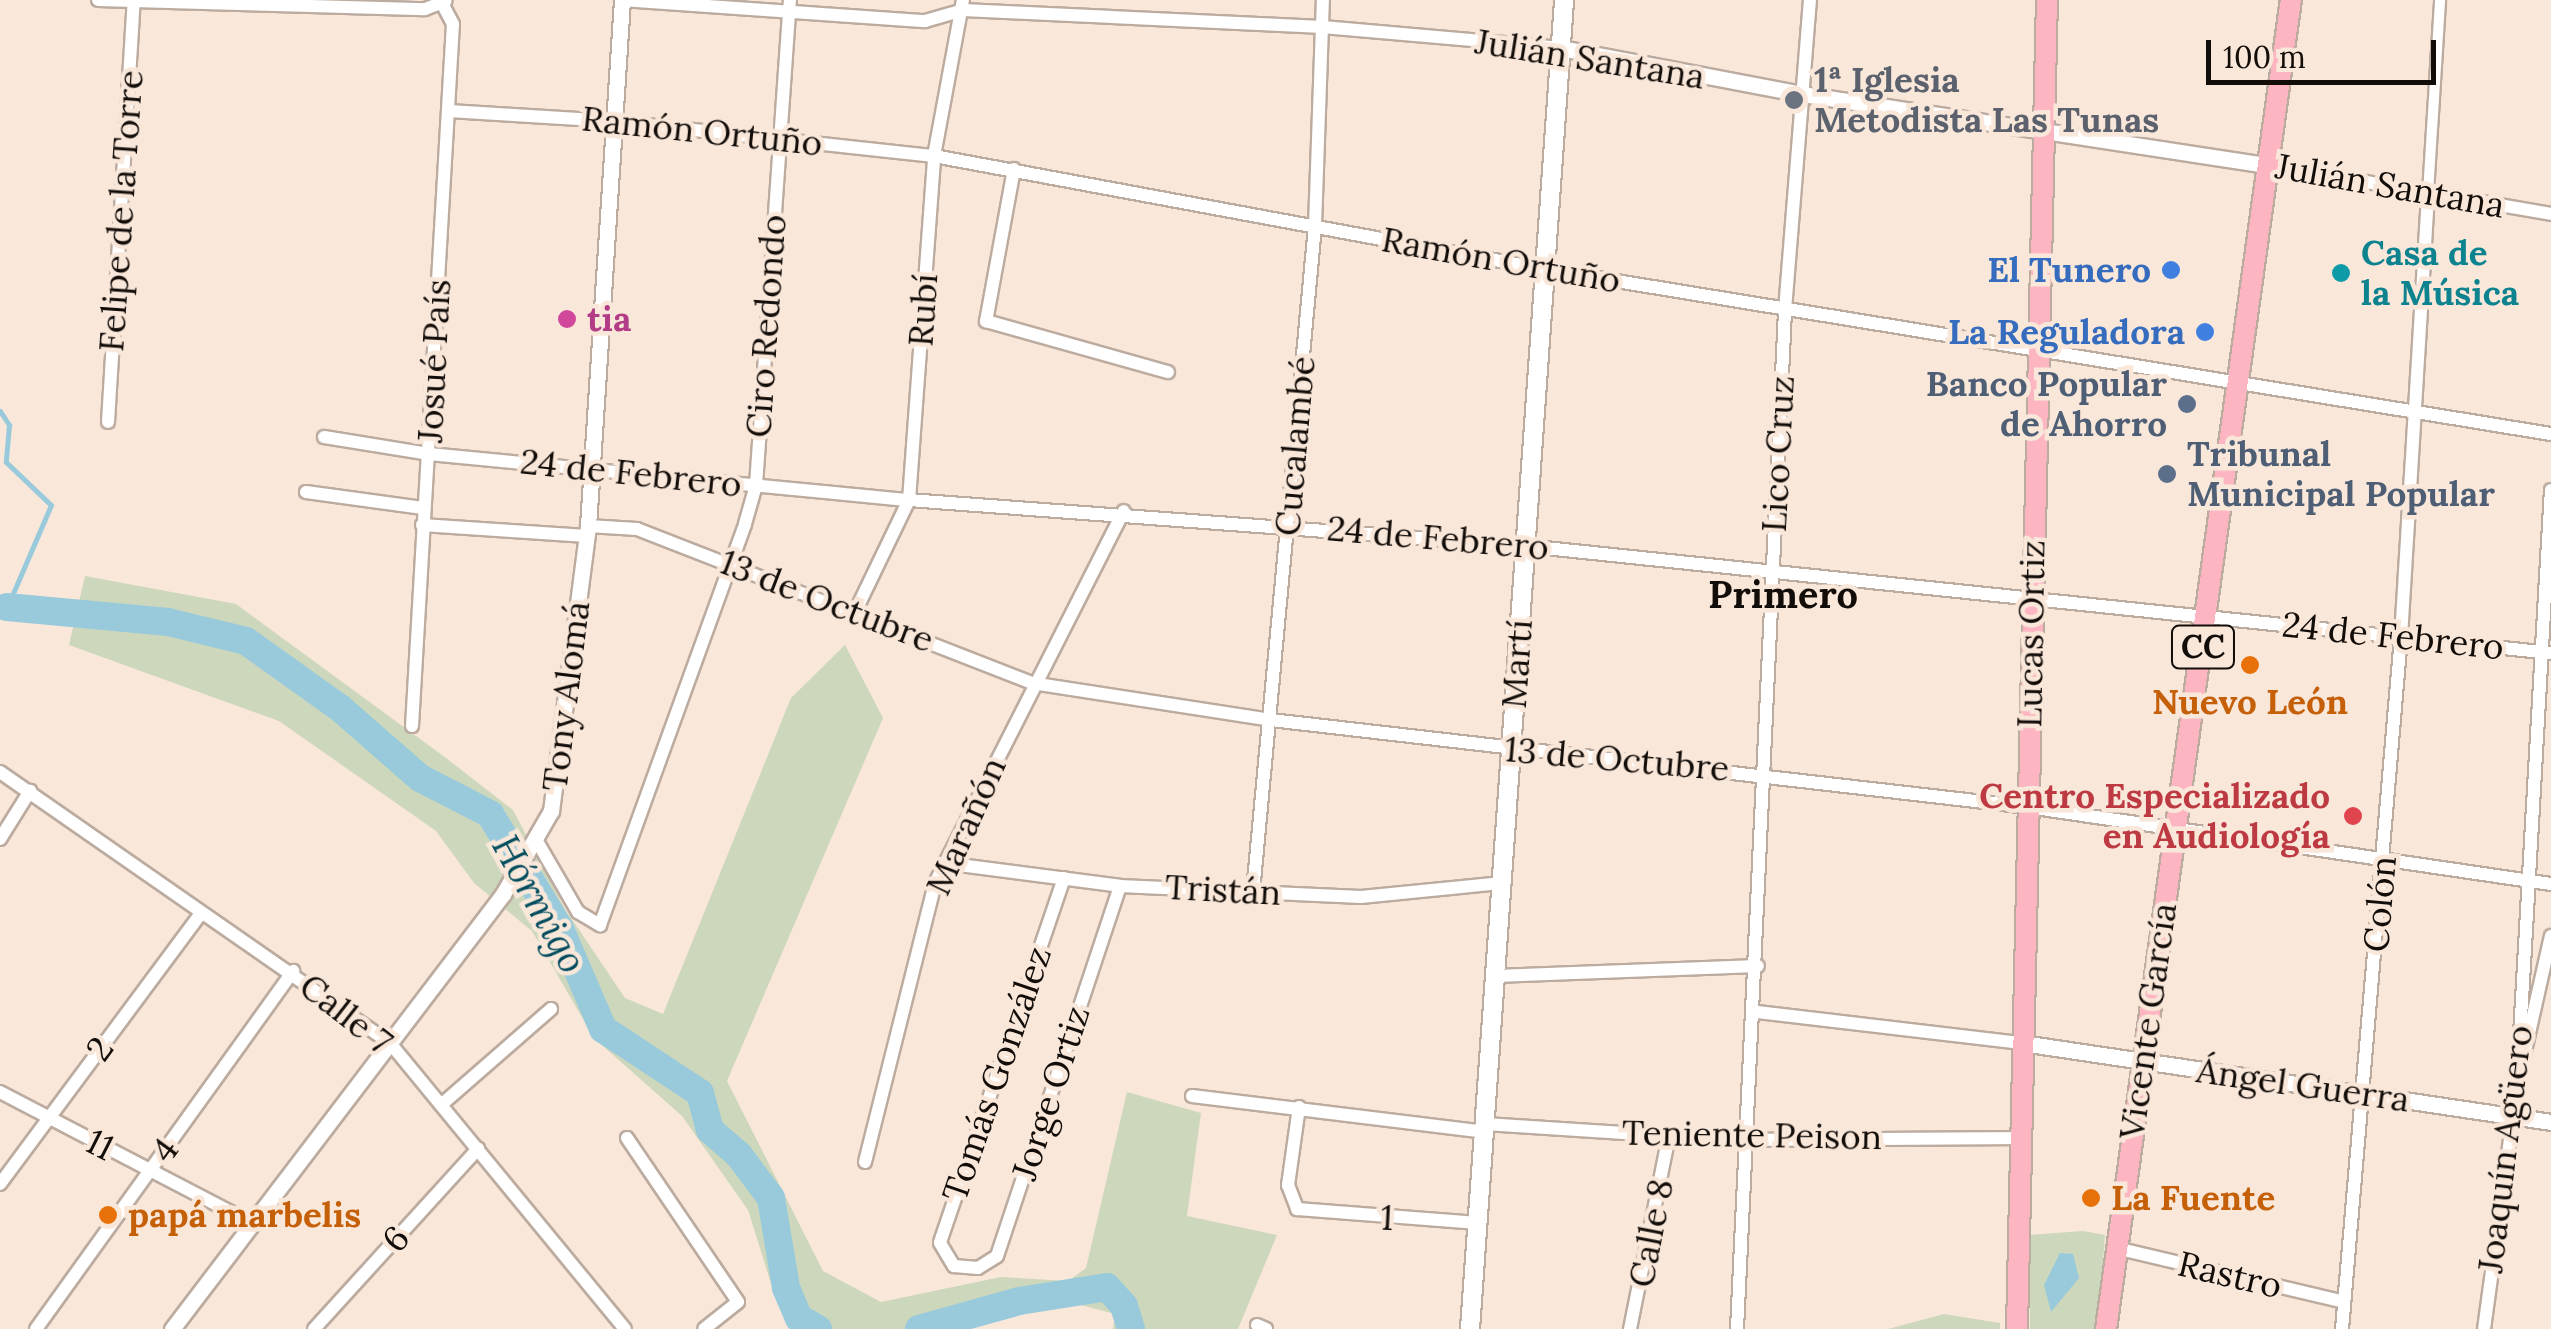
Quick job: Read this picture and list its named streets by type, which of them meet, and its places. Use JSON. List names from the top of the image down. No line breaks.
{"streets":{"main road":["Lucas Ortiz","CC","Martí","Vicente García"],"street":["Julián Santana","Ramón Ortuño","Felipe de la Torre","Rubí","Ciro Redondo","Josué País","Cucalambé","Lico Cruz","24 de Febrero","13 de Octubre","Tony Alomá","Marañón","Tristán","Colón","Calle 7","2","Tomás González","Ángel Guerra","Jorge Ortiz","Teniente Peison","11","Joaquín Agüero","4","1","Calle 8","6","Rastro"]},"crossings":[["Julián Santana","Rubí"],["Julián Santana","Ciro Redondo"],["Julián Santana","Cucalambé"],["Julián Santana","Lico Cruz"],["Julián Santana","Lucas Ortiz"],["Julián Santana","Martí"],["Julián Santana","Tony Alomá"],["Julián Santana","Colón"],["Julián Santana","Vicente García"],["Ramón Ortuño","Rubí"],["Ramón Ortuño","Ciro Redondo"],["Ramón Ortuño","Josué País"],["Ramón Ortuño","Cucalambé"],["Ramón Ortuño","Lico Cruz"],["Ramón Ortuño","Lucas Ortiz"],["Ramón Ortuño","Martí"],["Ramón Ortuño","Tony Alomá"],["Ramón Ortuño","Colón"],["Ramón Ortuño","Vicente García"],["Rubí","24 de Febrero"],["Rubí","13 de Octubre"],["Ciro Redondo","24 de Febrero"],["Ciro Redondo","13 de Octubre"],["Ciro Redondo","Tony Alomá"],["Josué País","24 de Febrero"],["Josué País","13 de Octubre"],["Cucalambé","24 de Febrero"],["Cucalambé","13 de Octubre"],["Cucalambé","Tristán"],["Lico Cruz","24 de Febrero"],["Lico Cruz","13 de Octubre"],["Lico Cruz","Ángel Guerra"],["Lico Cruz","Teniente Peison"],["24 de Febrero","Lucas Ortiz"],["24 de Febrero","Martí"],["24 de Febrero","Tony Alomá"],["24 de Febrero","Marañón"],["24 de Febrero","Colón"],["24 de Febrero","Vicente García"],["24 de Febrero","Joaquín Agüero"],["13 de Octubre","Lucas Ortiz"],["13 de Octubre","Martí"],["13 de Octubre","Tony Alomá"],["13 de Octubre","Marañón"],["13 de Octubre","Colón"],["13 de Octubre","Vicente García"],["13 de Octubre","Joaquín Agüero"],["Lucas Ortiz","Ángel Guerra"],["Lucas Ortiz","Teniente Peison"],["Martí","Tristán"],["Martí","Teniente Peison"],["Martí","1"],["Tony Alomá","Calle 7"],["Tony Alomá","11"],["Marañón","Tristán"],["Tristán","Tomás González"],["Tristán","Jorge Ortiz"],["Colón","Ángel Guerra"],["Colón","Rastro"],["Calle 7","2"],["Calle 7","4"],["Calle 7","6"],["Vicente García","Ángel Guerra"],["Vicente García","Rastro"],["2","11"],["Tomás González","Jorge Ortiz"],["Ángel Guerra","Joaquín Agüero"],["Teniente Peison","1"],["Teniente Peison","Calle 8"],["11","4"]],"districts":["Primero"],"water":["Hórmigo"],"places":["1ª Iglesia Metodista Las Tunas","El Tunero","Casa de la Música","tia","La Reguladora","Banco Popular de Ahorro","Tribunal Municipal Popular","Nuevo León","Centro Especializado en Audiología","La Fuente","papá marbelis"],"scale_bar":"100 m"}
